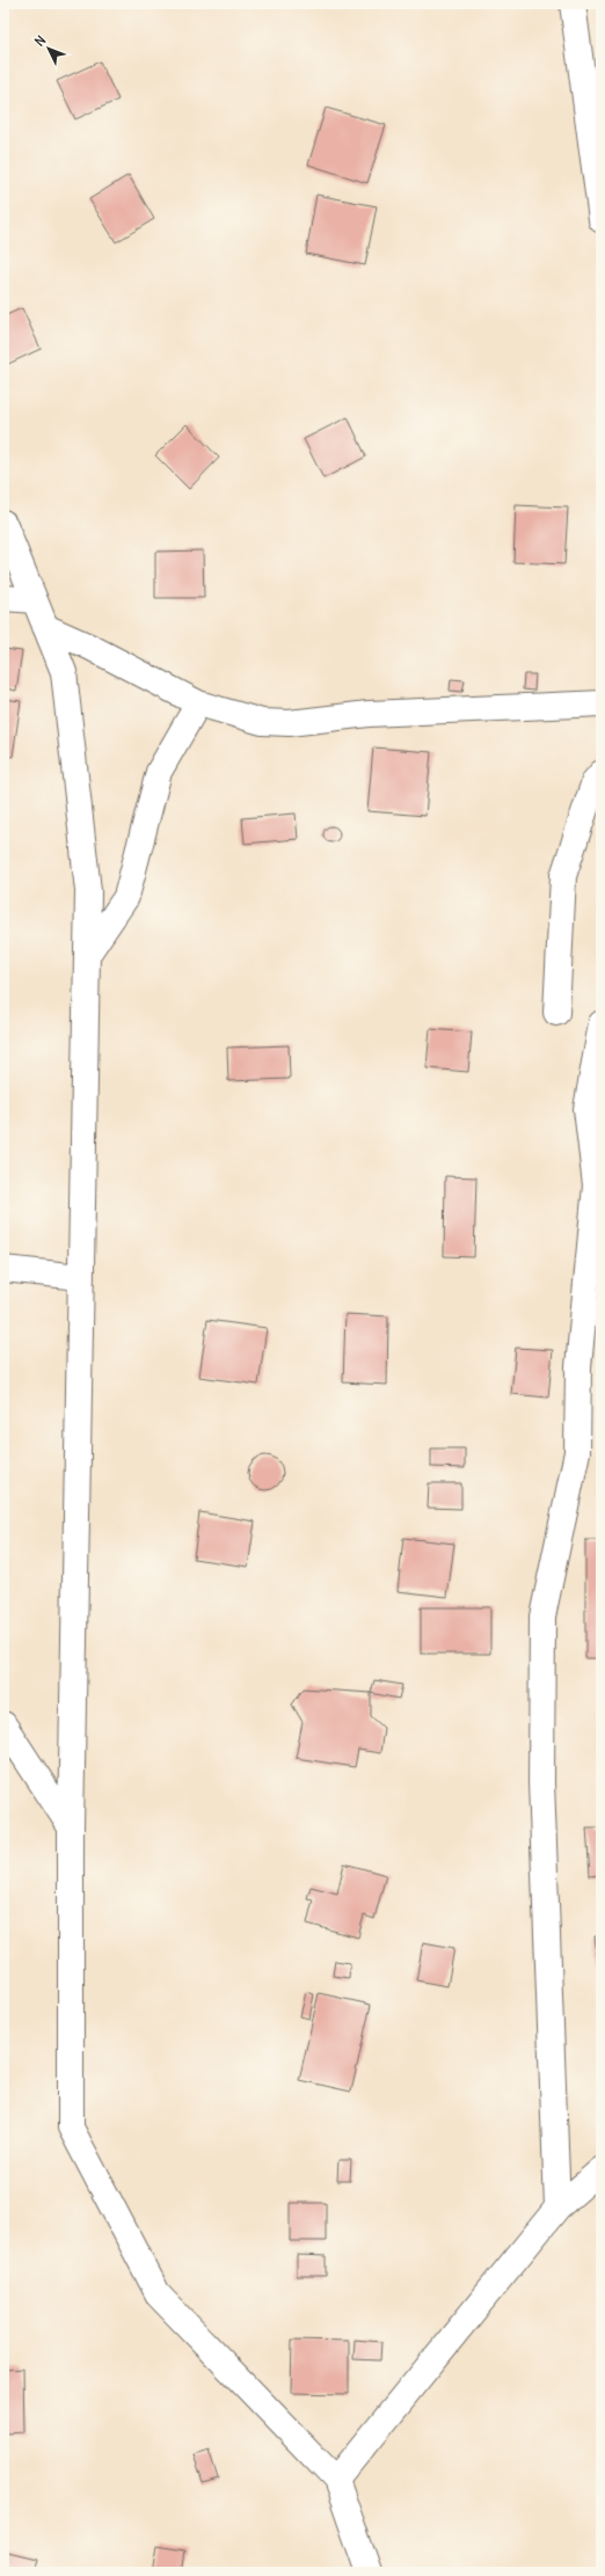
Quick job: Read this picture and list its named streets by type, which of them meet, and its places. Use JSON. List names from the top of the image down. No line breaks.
{"north":"top left"}
